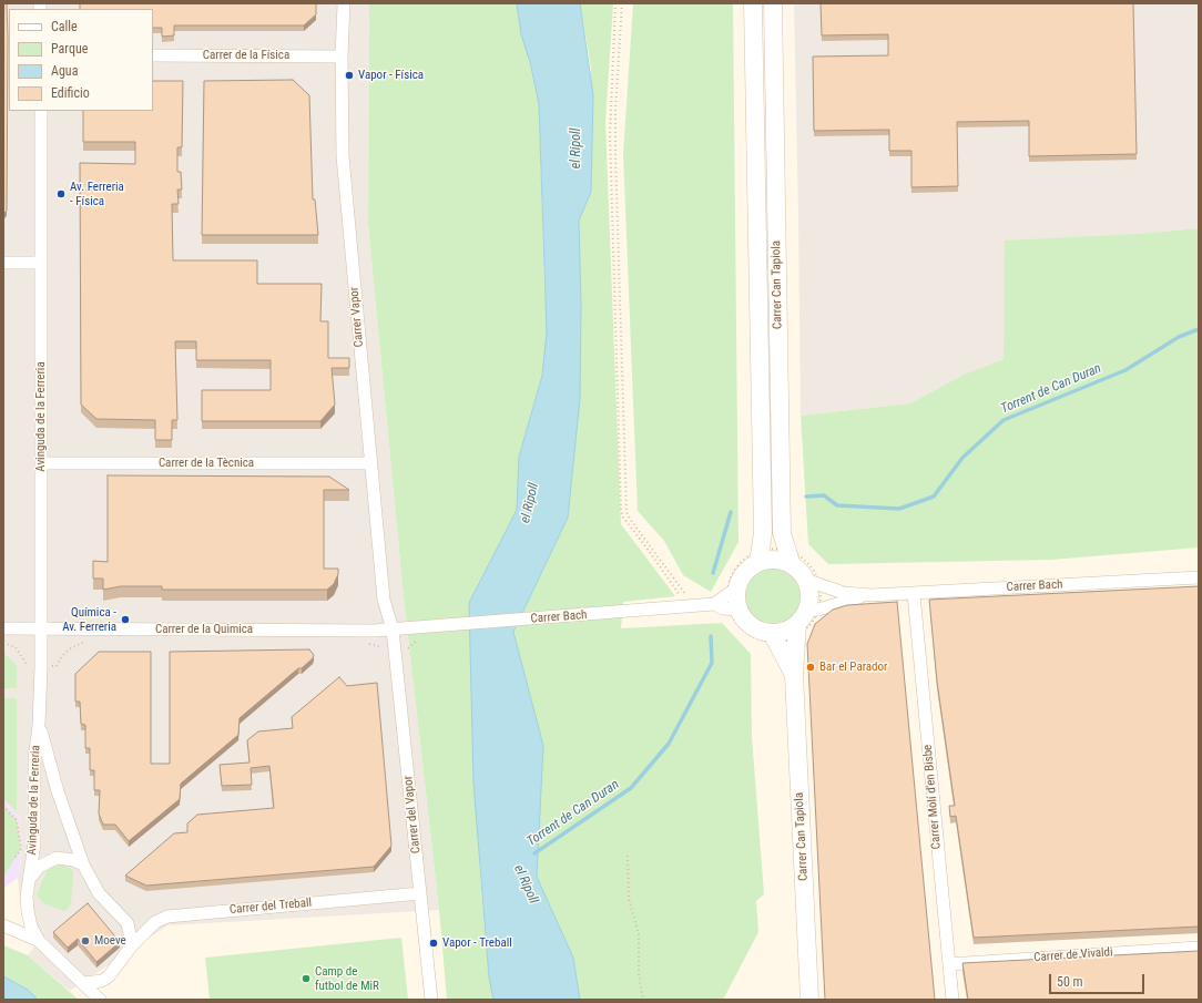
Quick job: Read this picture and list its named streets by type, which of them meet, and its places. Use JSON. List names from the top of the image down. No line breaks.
{"streets":{"street":["Carrer de la Física","Carrer Can Tapiola","Carrer Vapor","Avinguda de la Ferreria","Carrer de la Tècnica","Carrer Bach","Carrer de la Quimica","Carrer Molí d'en Bisbe","Carrer del Vapor","Carrer del Treball","Carrer de Vivaldi"]},"crossings":[["Carrer de la Física","Carrer Vapor"],["Carrer Can Tapiola","Carrer Bach"],["Carrer Vapor","Carrer de la Tècnica"],["Carrer Vapor","Carrer Bach"],["Carrer Vapor","Carrer de la Quimica"],["Carrer Vapor","Carrer del Vapor"],["Avinguda de la Ferreria","Carrer de la Tècnica"],["Avinguda de la Ferreria","Carrer de la Quimica"],["Avinguda de la Ferreria","Carrer del Treball"],["Carrer Bach","Carrer de la Quimica"],["Carrer Bach","Carrer Molí d'en Bisbe"],["Carrer Bach","Carrer del Vapor"],["Carrer de la Quimica","Carrer del Vapor"],["Carrer Molí d'en Bisbe","Carrer de Vivaldi"],["Carrer del Vapor","Carrer del Treball"]],"water":["el Ripoll","Torrent de Can Duran"],"places":["Vapor - Física","Av. Ferreria - Física","Química - Av. Ferreria","Bar el Parador","Moeve","Vapor - Treball","Camp de futbol de MiR"],"legend":["Calle","Parque","Agua","Edificio"],"scale_bar":"50 m"}
